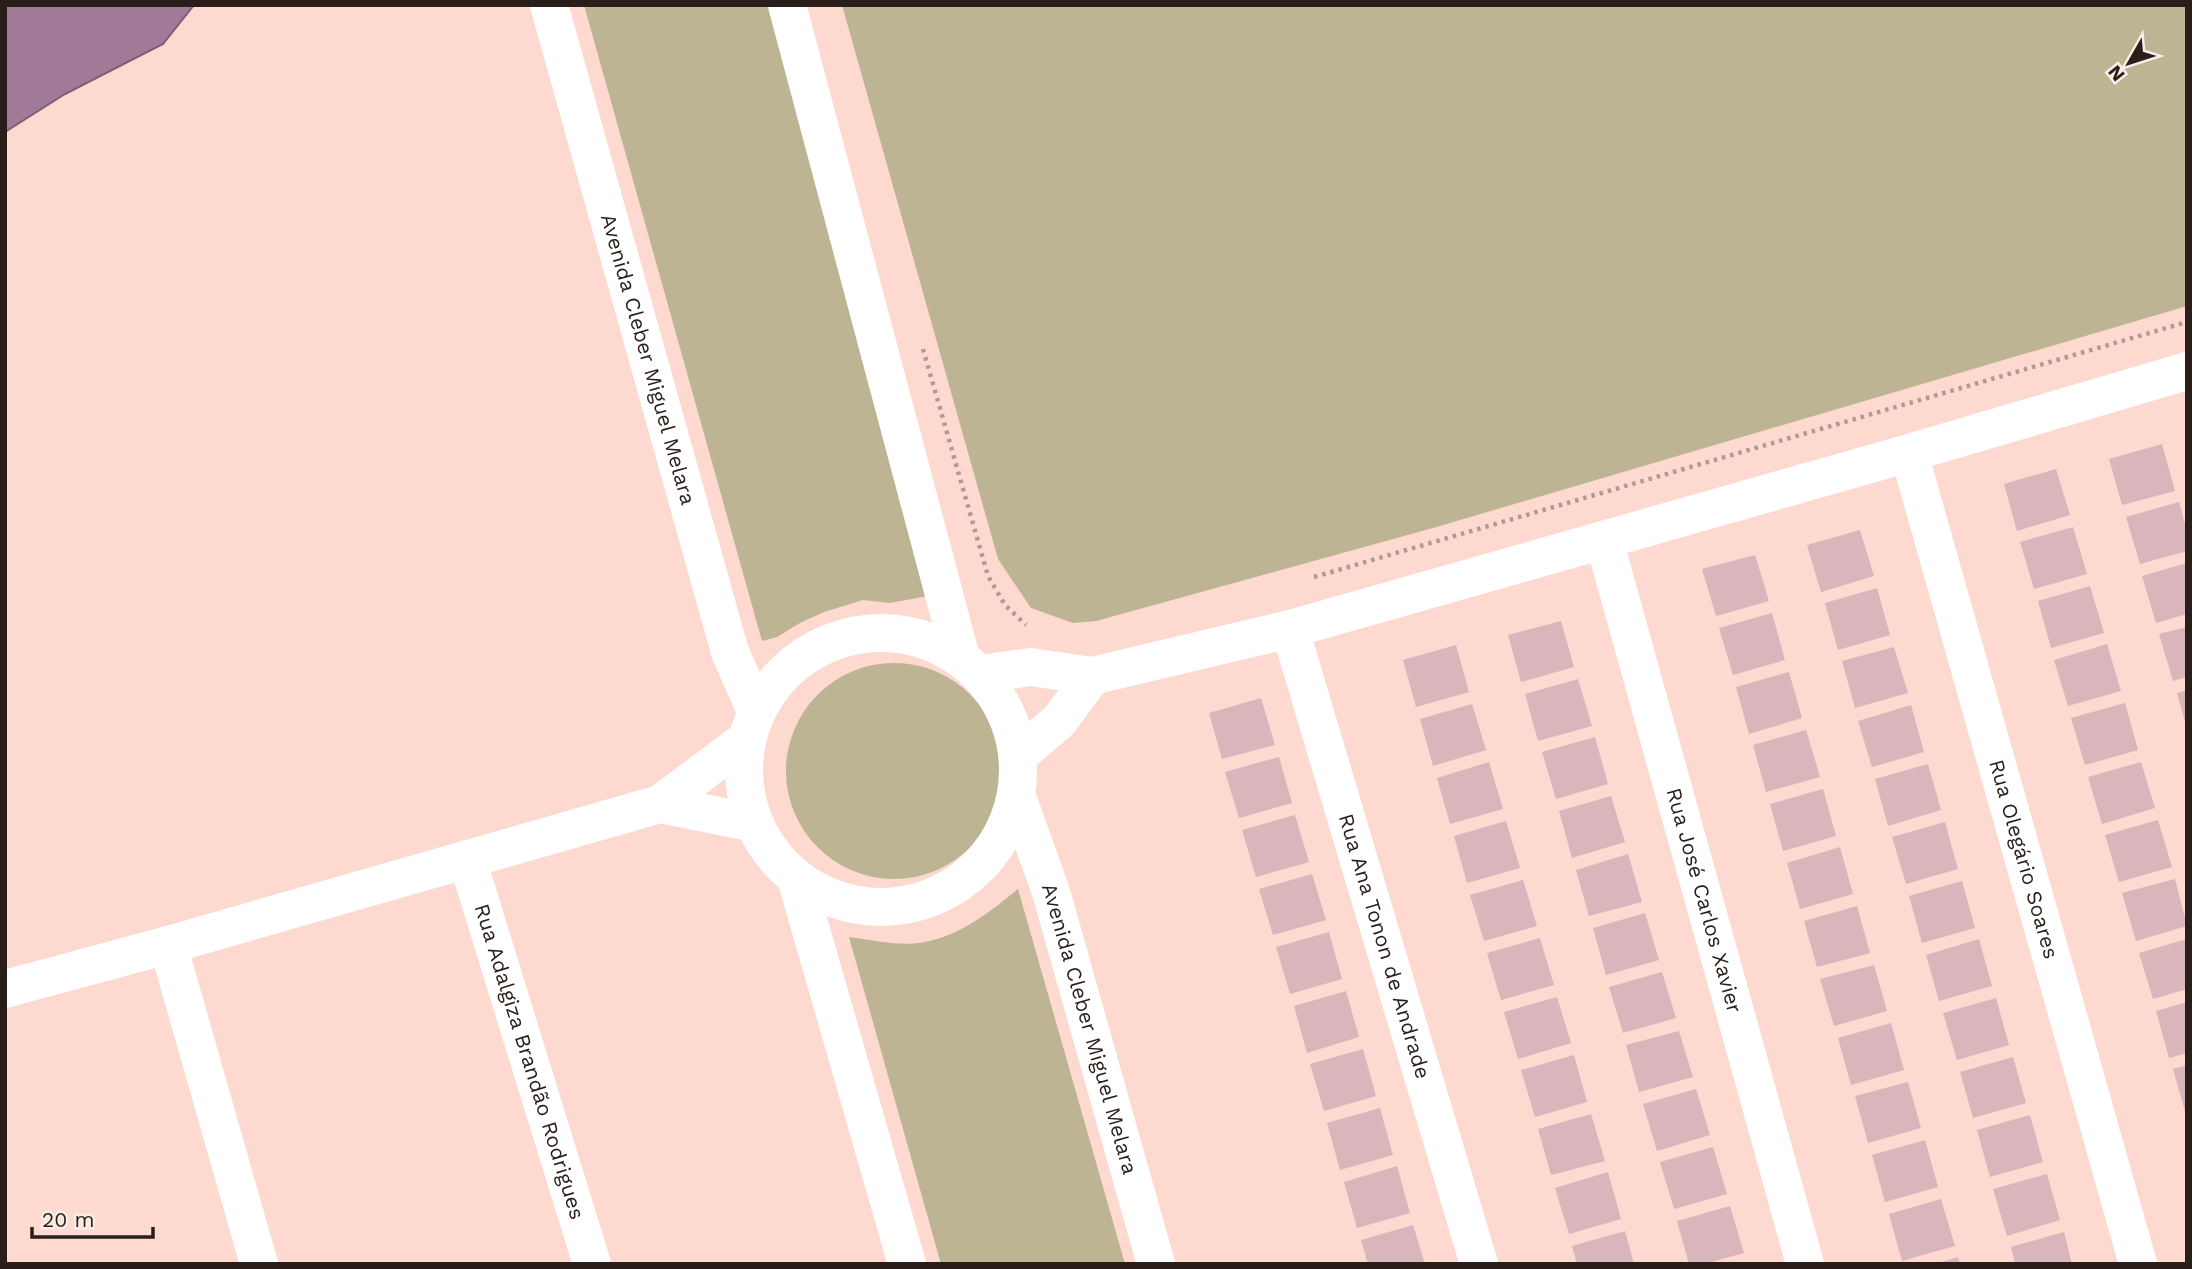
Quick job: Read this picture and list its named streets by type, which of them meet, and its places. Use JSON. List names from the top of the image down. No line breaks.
{"streets":{"street":["Avenida Cleber Miguel Melara","Rua Olegário Soares","Rua José Carlos Xavier","Rua Ana Tonon de Andrade","Rua Adalgiza Brandão Rodrigues"]},"scale_bar":"20 m","north":"bottom left"}
